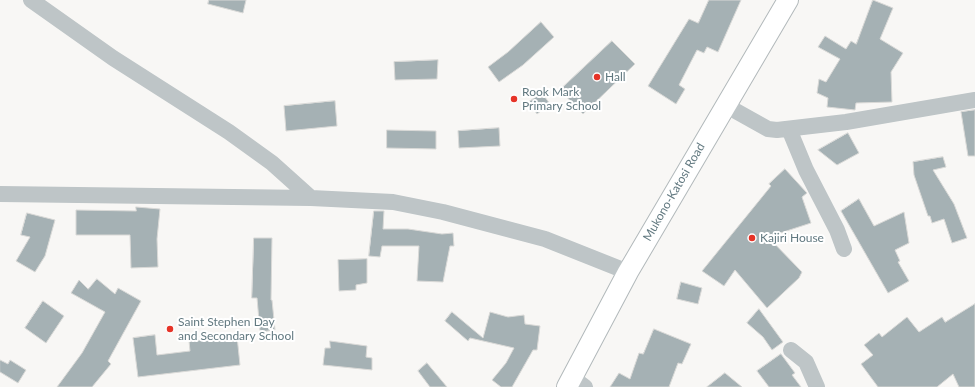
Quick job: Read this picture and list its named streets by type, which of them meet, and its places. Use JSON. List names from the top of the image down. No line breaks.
{"streets":{"main road":["Mukono-Katosi Road"]},"places":["Hall","Rook Mark Primary School","Kajiri House","Saint Stephen Day and Secondary School"]}
